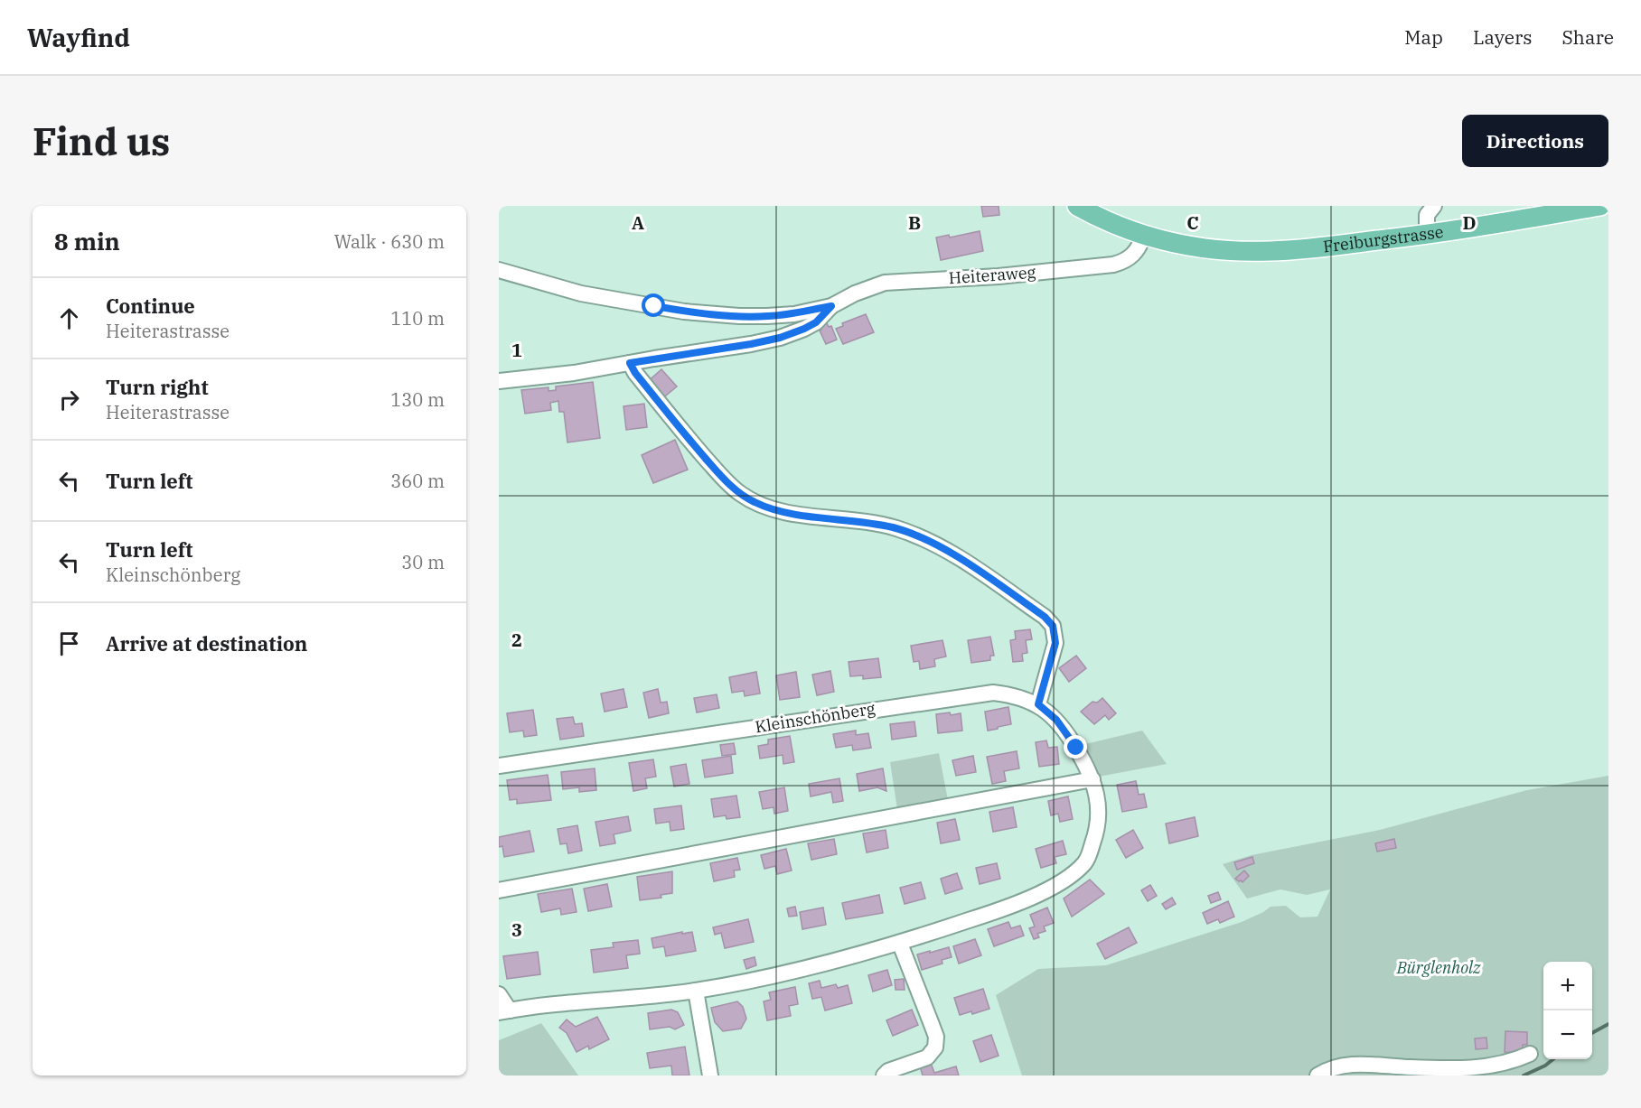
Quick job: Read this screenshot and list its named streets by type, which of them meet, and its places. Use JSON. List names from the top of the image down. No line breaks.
{"streets":{"main road":["Freiburgstrasse"],"street":["Heiteraweg","Kleinschönberg"]},"crossings":[["Freiburgstrasse","Heiteraweg"]],"parks":["Bürglenholz"],"page":{"header":"Wayfind","nav":["Map","Layers","Share"],"buttons":"Directions","title":"Find us","heading":["8 min","Walk · 630 m"],"list":[["Continue","Heiterastrasse","110 m"],["Turn right","Heiterastrasse","130 m"],["Turn left","360 m"],["Turn left","Kleinschönberg","30 m"],"Arrive at destination"],"map_buttons":["+","−"]},"grid":{"columns":["A","B","C","D"],"rows":["1","2","3"]}}
